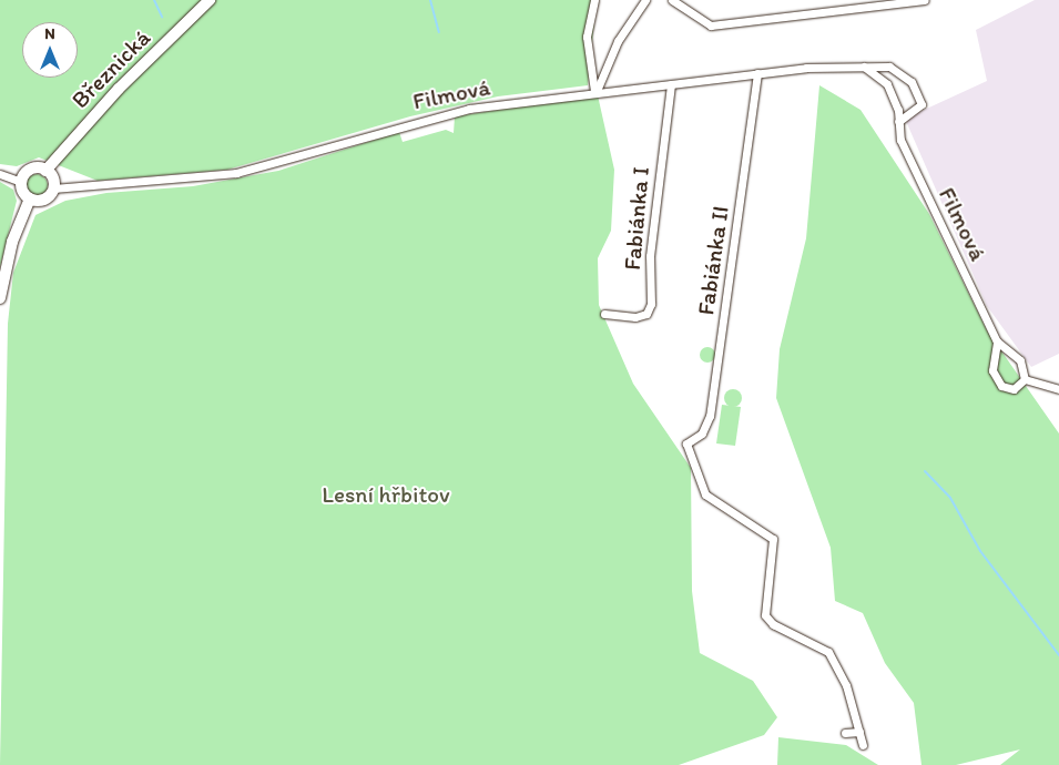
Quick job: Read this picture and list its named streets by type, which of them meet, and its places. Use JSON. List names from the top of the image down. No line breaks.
{"streets":{"main road":["Březnická"],"street":["Filmová","Fabiánka I","Fabiánka II"]},"crossings":[["Březnická","Filmová"],["Filmová","Fabiánka I"],["Filmová","Fabiánka II"]],"parks":["Lesní hřbitov"],"north":"top"}
